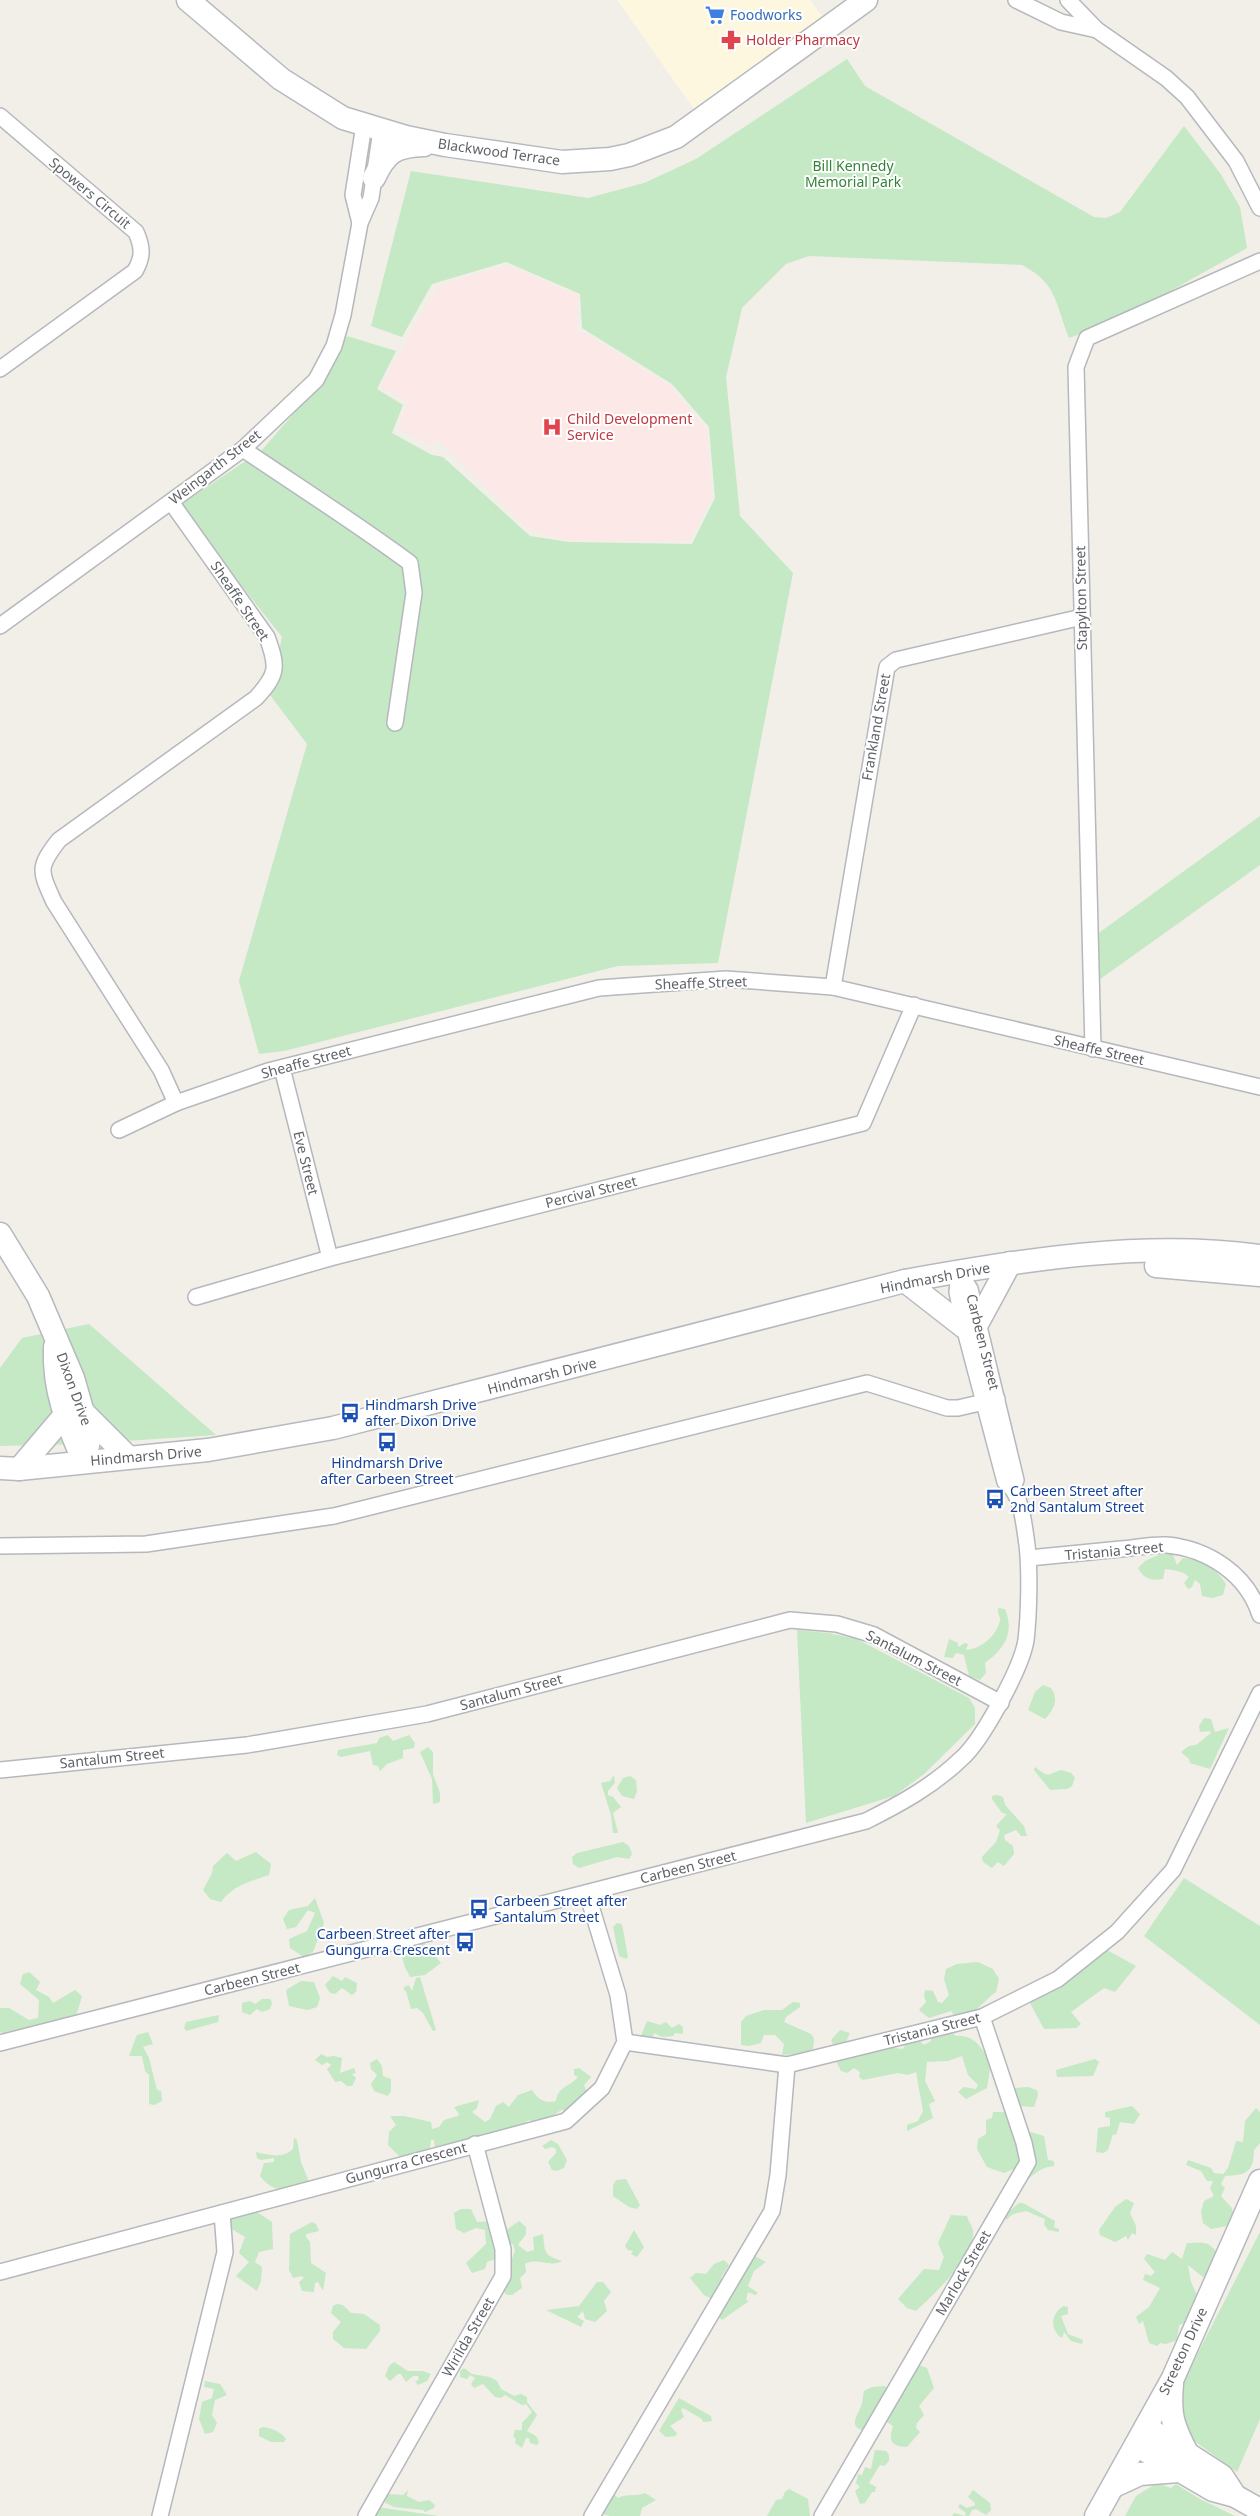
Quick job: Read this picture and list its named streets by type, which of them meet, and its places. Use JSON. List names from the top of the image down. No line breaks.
{"streets":{"main road":["Blackwood Terrace","Hindmarsh Drive","Dixon Drive","Streeton Drive"],"street":["Spowers Circuit","Weingarth Street","Stapylton Street","Sheaffe Street","Frankland Street","Eve Street","Percival Street","Carbeen Street","Tristania Street","Santalum Street","Gungurra Crescent","Marlock Street","Wirilda Street"]},"crossings":[["Blackwood Terrace","Weingarth Street"],["Weingarth Street","Sheaffe Street"],["Stapylton Street","Sheaffe Street"],["Stapylton Street","Frankland Street"],["Sheaffe Street","Frankland Street"],["Sheaffe Street","Eve Street"],["Sheaffe Street","Percival Street"],["Eve Street","Percival Street"],["Hindmarsh Drive","Carbeen Street"],["Hindmarsh Drive","Dixon Drive"],["Carbeen Street","Tristania Street"],["Carbeen Street","Santalum Street"],["Tristania Street","Gungurra Crescent"],["Tristania Street","Marlock Street"],["Gungurra Crescent","Wirilda Street"]],"parks":["Bill Kennedy Memorial Park"],"places":{"supermarket":["Foodworks"],"pharmacy":["Holder Pharmacy"],"hospital":["Child Development Service"],"bus stop":["Hindmarsh Drive after Dixon Drive","Hindmarsh Drive after Carbeen Street","Carbeen Street after 2nd Santalum Street","Carbeen Street after Santalum Street","Carbeen Street after Gungurra Crescent"]}}
